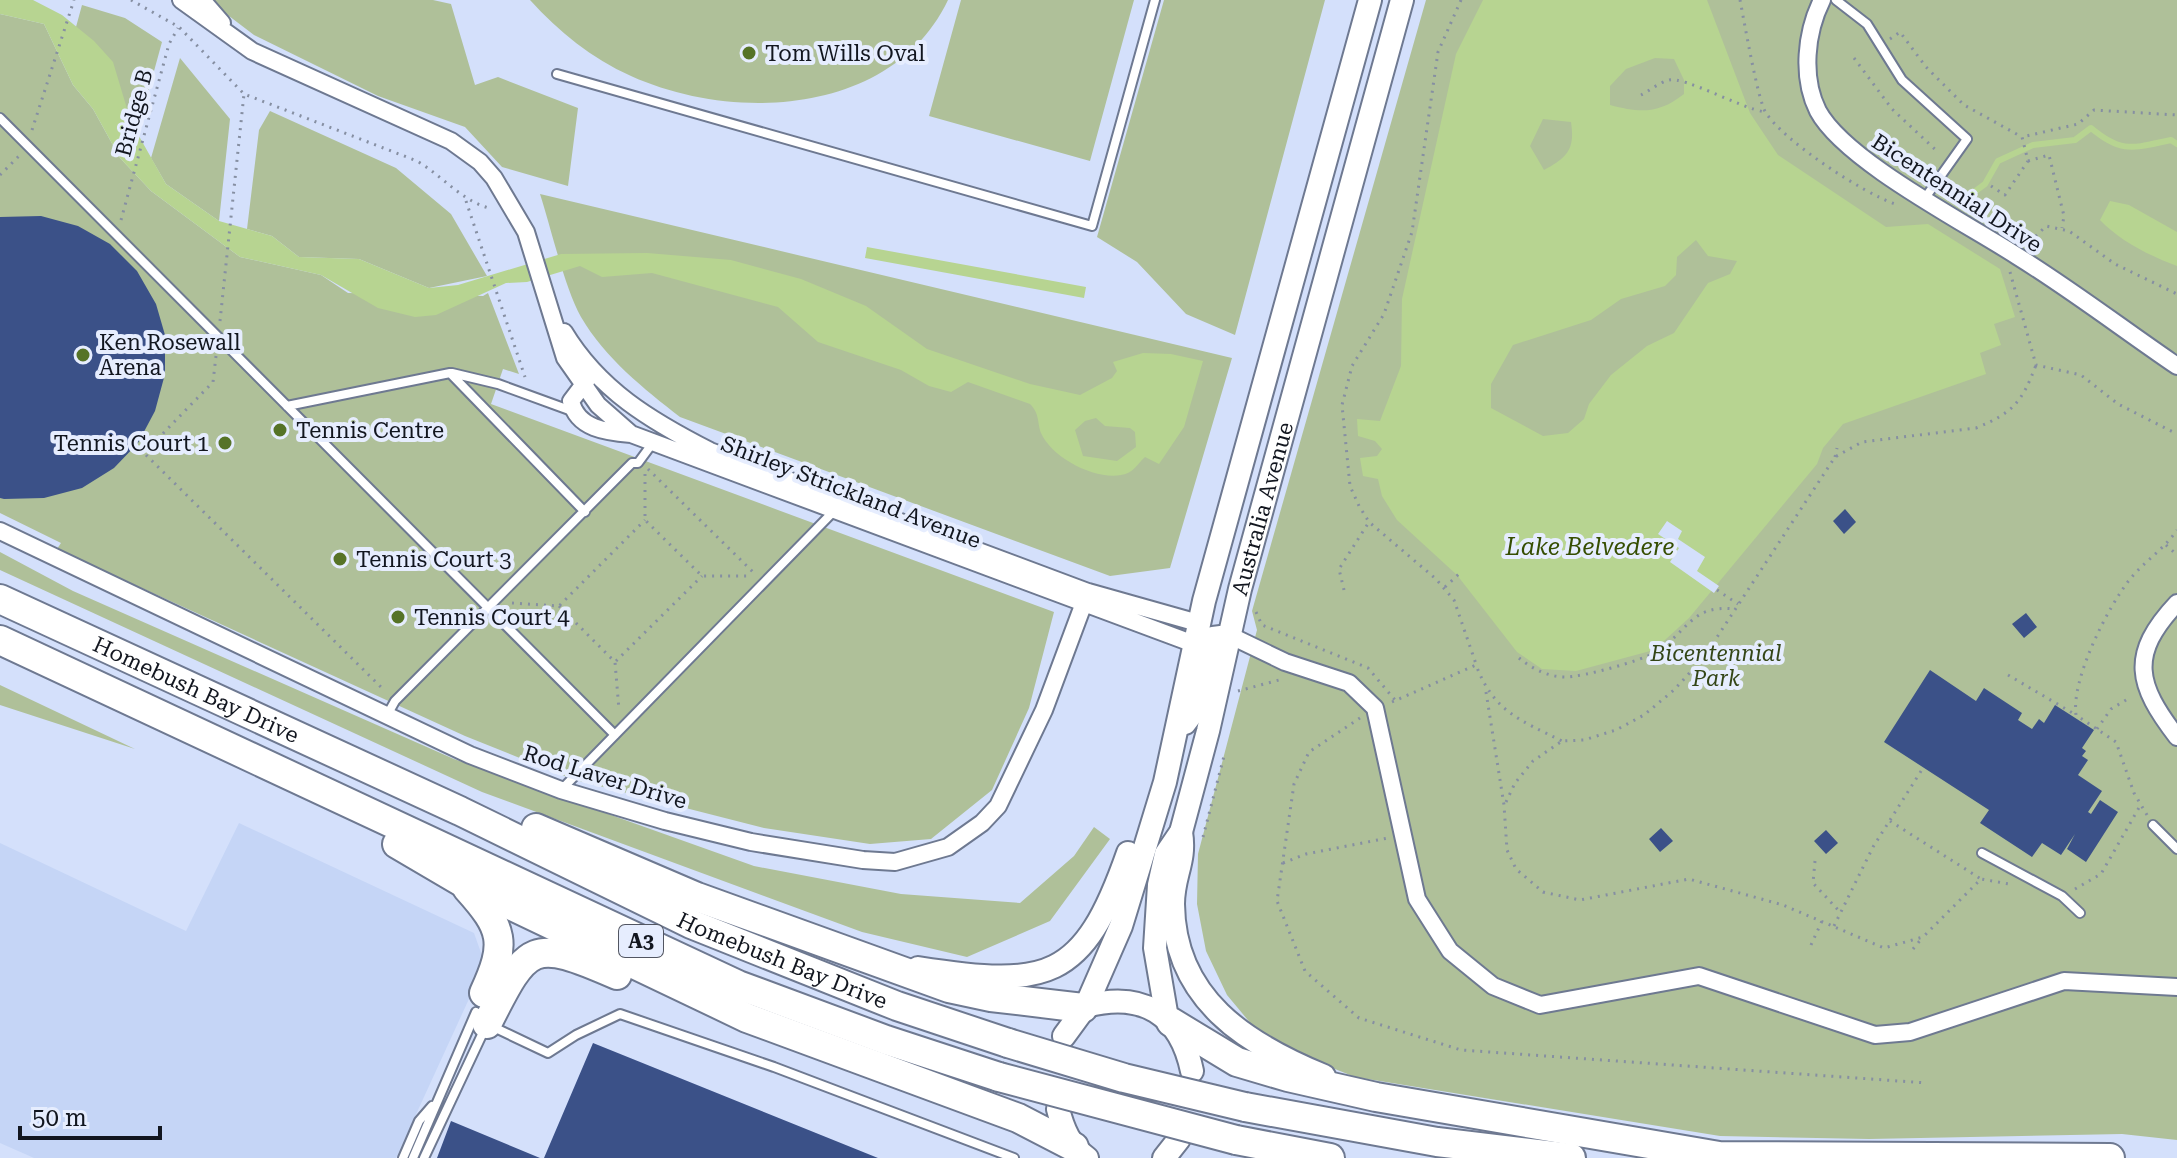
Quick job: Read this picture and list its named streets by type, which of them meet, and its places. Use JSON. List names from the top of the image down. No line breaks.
{"streets":{"highway":["Homebush Bay Drive","A3"],"main road":["Australia Avenue"],"street":["Bicentennial Drive","Shirley Strickland Avenue","Rod Laver Drive"],"path":["Bridge B"]},"crossings":[["Shirley Strickland Avenue","Australia Avenue"],["Shirley Strickland Avenue","Rod Laver Drive"]],"water":["Lake Belvedere"],"parks":["Bicentennial Park"],"places":["Tom Wills Oval","Ken Rosewall Arena","Tennis Centre","Tennis Court 1","Tennis Court 3","Tennis Court 4"],"scale_bar":"50 m"}
